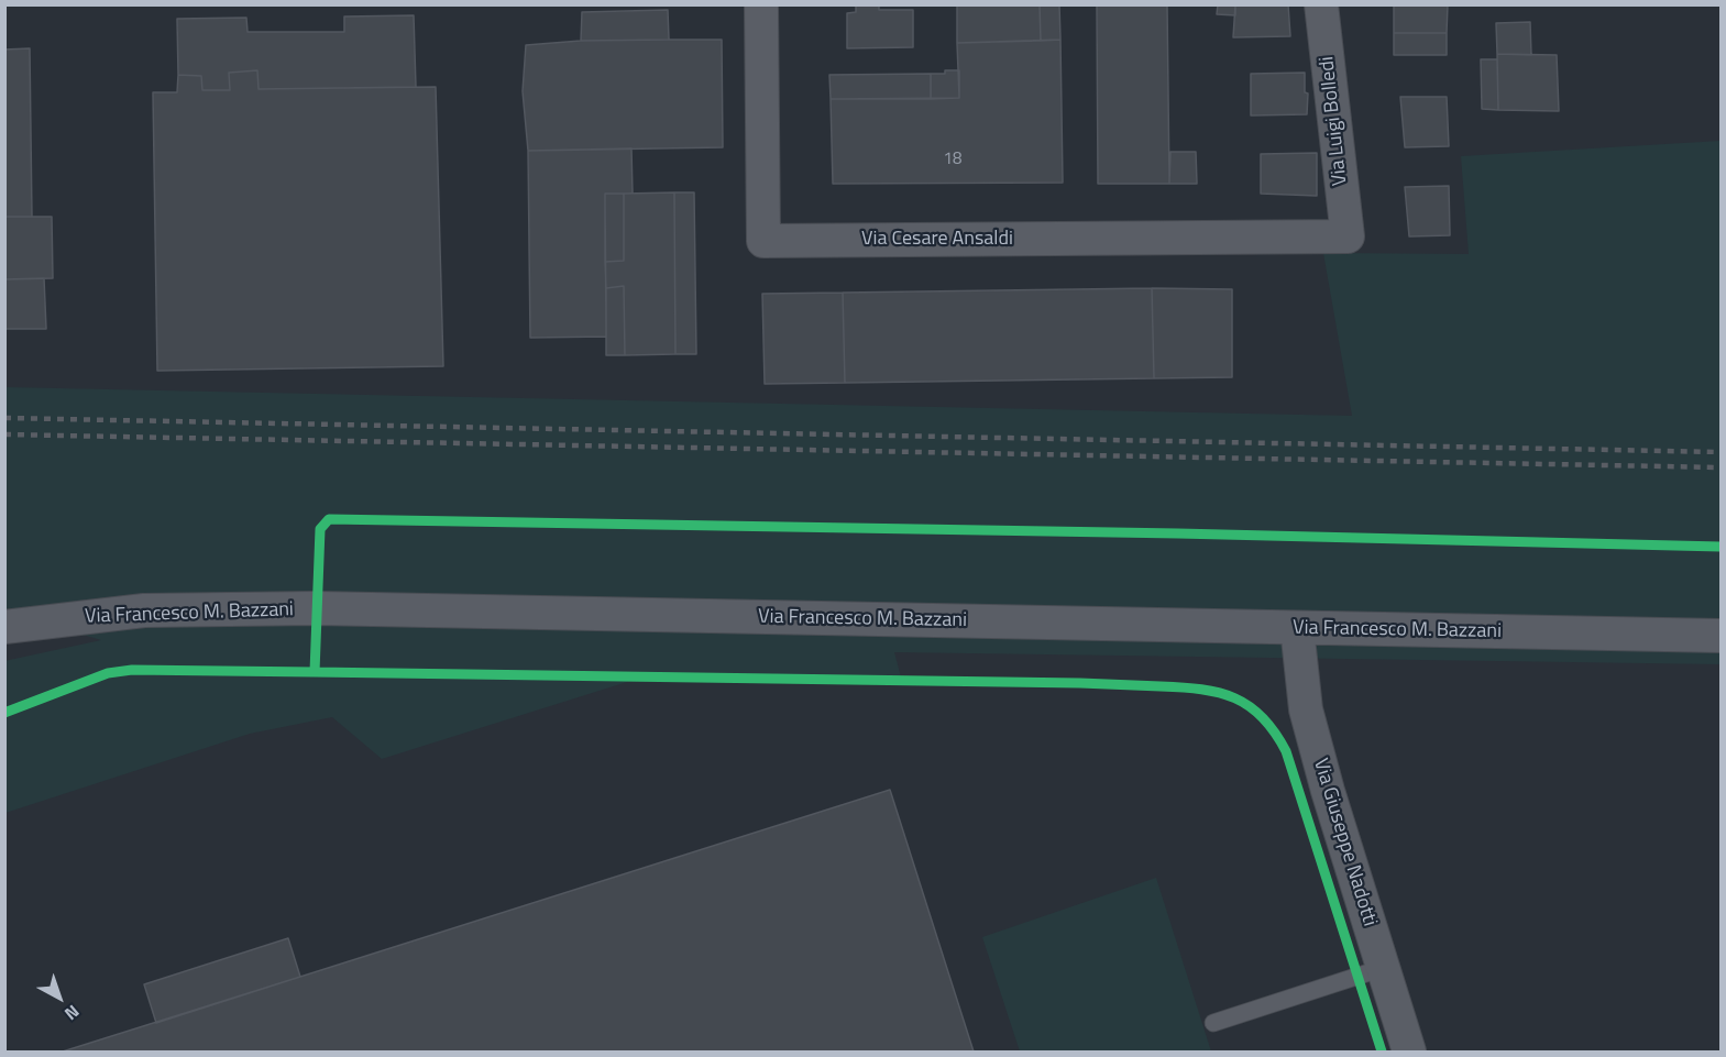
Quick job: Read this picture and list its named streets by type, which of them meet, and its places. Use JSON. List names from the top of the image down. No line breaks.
{"streets":{"street":["Via Luigi Bolledi","Via Cesare Ansaldi","Via Francesco M. Bazzani","Via Giuseppe Nadotti"]},"crossings":[["Via Luigi Bolledi","Via Cesare Ansaldi"],["Via Francesco M. Bazzani","Via Giuseppe Nadotti"]],"house_numbers":["18"],"north":"bottom right"}
